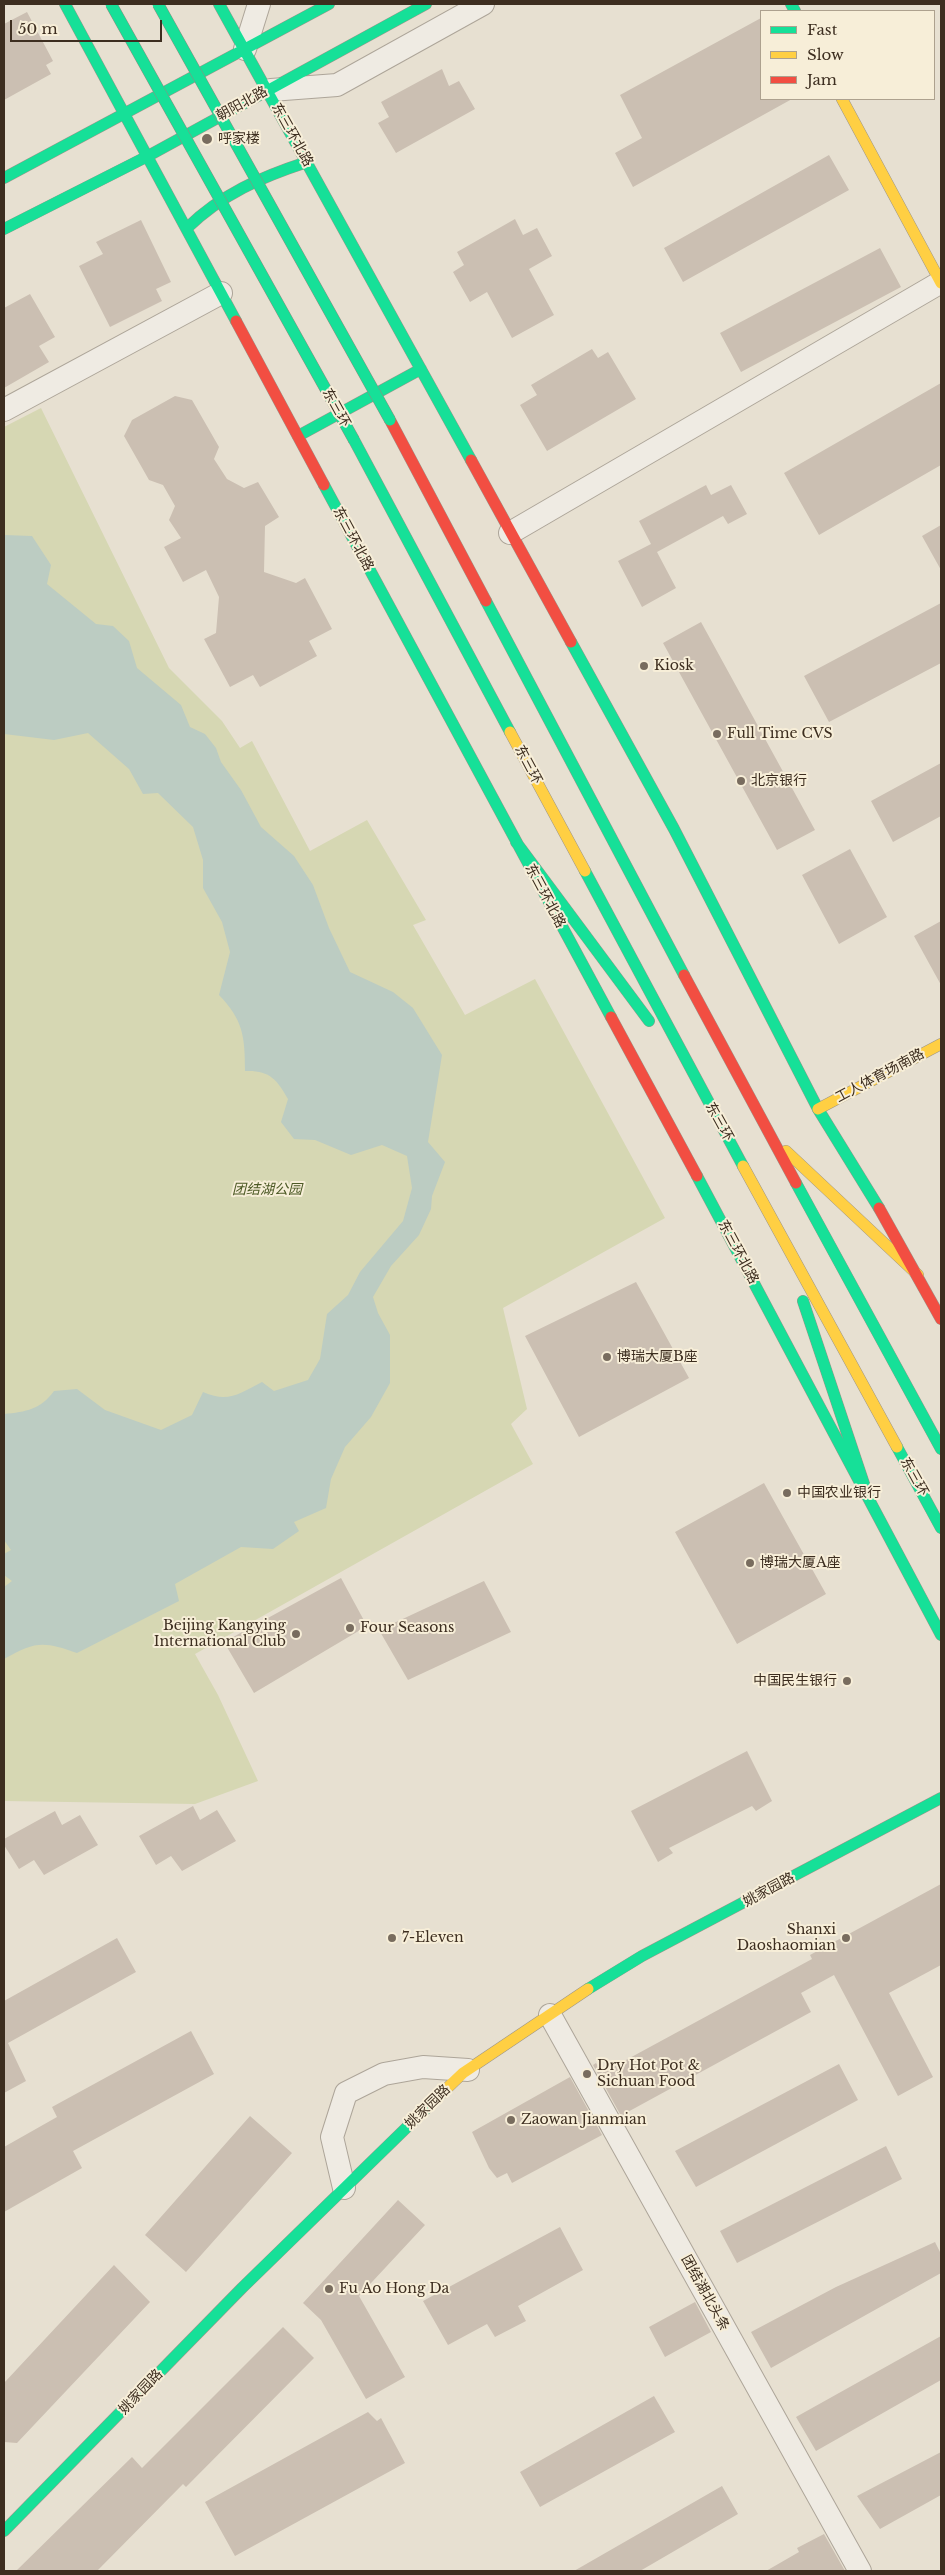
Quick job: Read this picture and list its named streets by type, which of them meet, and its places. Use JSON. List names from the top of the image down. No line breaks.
{"streets":{"main road":["朝阳北路","东三环北路","东三环","工人体育场南路","姚家园路"],"street":["团结湖北头条"]},"crossings":[["朝阳北路","东三环北路"],["东三环北路","工人体育场南路"],["姚家园路","团结湖北头条"]],"parks":["团结湖公园"],"places":["呼家楼","Kiosk","Full Time CVS","北京银行","博瑞大厦B座","中国农业银行","博瑞大厦A座","Four Seasons","Beijing Kangying International Club","中国民生银行","7-Eleven","Shanxi Daoshaomian","Dry Hot Pot & Sichuan Food","Zaowan Jianmian","Fu Ao Hong Da"],"legend":["Fast","Slow","Jam"],"scale_bar":"50 m"}
